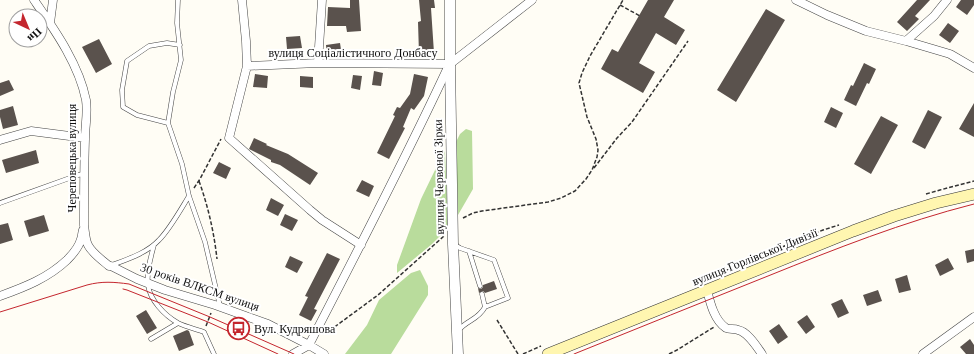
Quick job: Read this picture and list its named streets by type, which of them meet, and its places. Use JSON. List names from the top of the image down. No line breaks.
{"streets":{"main road":["вулиця Горлівської Дивізії"],"street":["вулиця Соціалістичного Донбасу","Череповецька вулиця","вулиця Червоної Зірки","30 років ВЛКСМ вулиця"]},"crossings":[["вулиця Соціалістичного Донбасу","вулиця Червоної Зірки"],["Череповецька вулиця","30 років ВЛКСМ вулиця"]],"places":{"bus stop":["Вул. Кудряшова"]},"north":"bottom right"}
